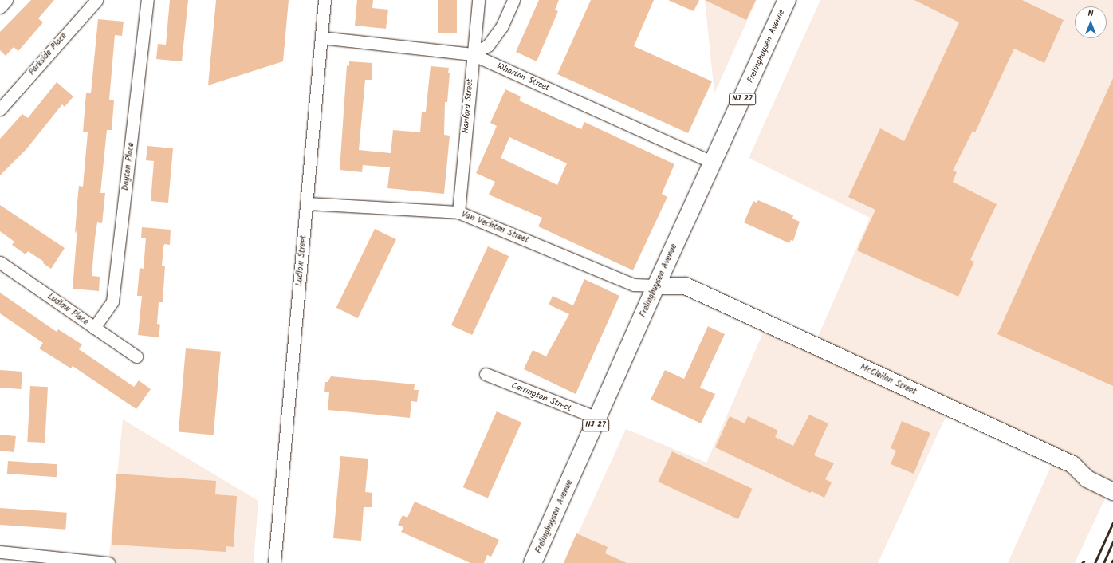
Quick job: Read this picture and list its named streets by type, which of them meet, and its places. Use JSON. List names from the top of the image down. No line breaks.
{"streets":{"main road":["Frelinghuysen Avenue","NJ 27","McClellan Street"],"street":["Parkside Place","Wharton Street","Hanford Street","Dayton Place","Van Vechten Street","Ludlow Street","Ludlow Place","Carrington Street"]},"crossings":[["Frelinghuysen Avenue","Wharton Street"],["Frelinghuysen Avenue","Van Vechten Street"],["Frelinghuysen Avenue","McClellan Street"],["Frelinghuysen Avenue","Carrington Street"],["Wharton Street","Hanford Street"],["Wharton Street","Ludlow Street"],["Hanford Street","Van Vechten Street"],["Dayton Place","Ludlow Place"],["Van Vechten Street","Ludlow Street"],["Van Vechten Street","McClellan Street"]],"north":"top"}
